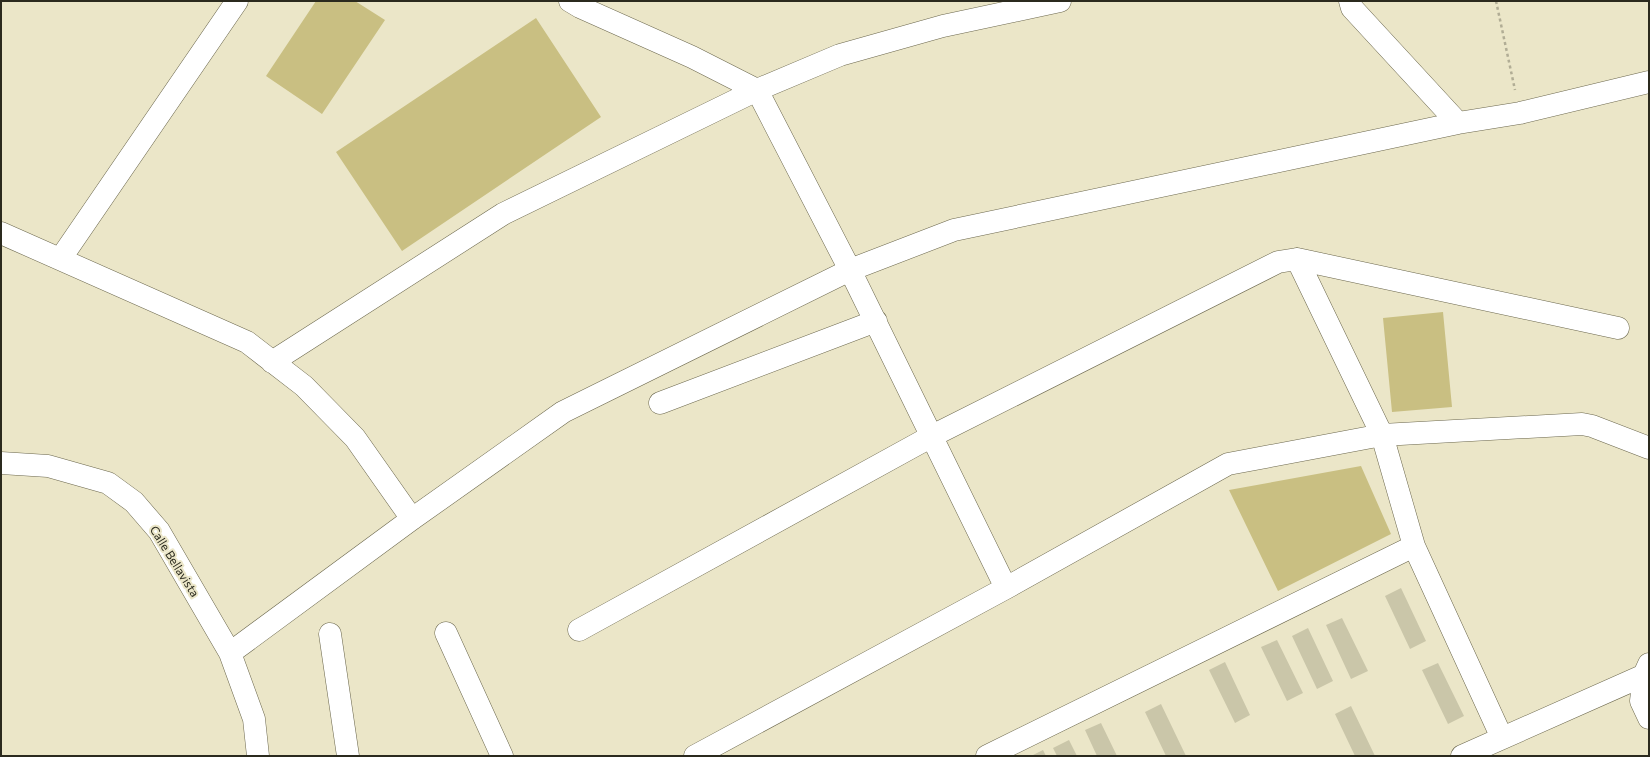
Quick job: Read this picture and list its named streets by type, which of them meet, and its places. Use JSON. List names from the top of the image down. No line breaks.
{"streets":{"street":["Calle Bellavista"]}}
